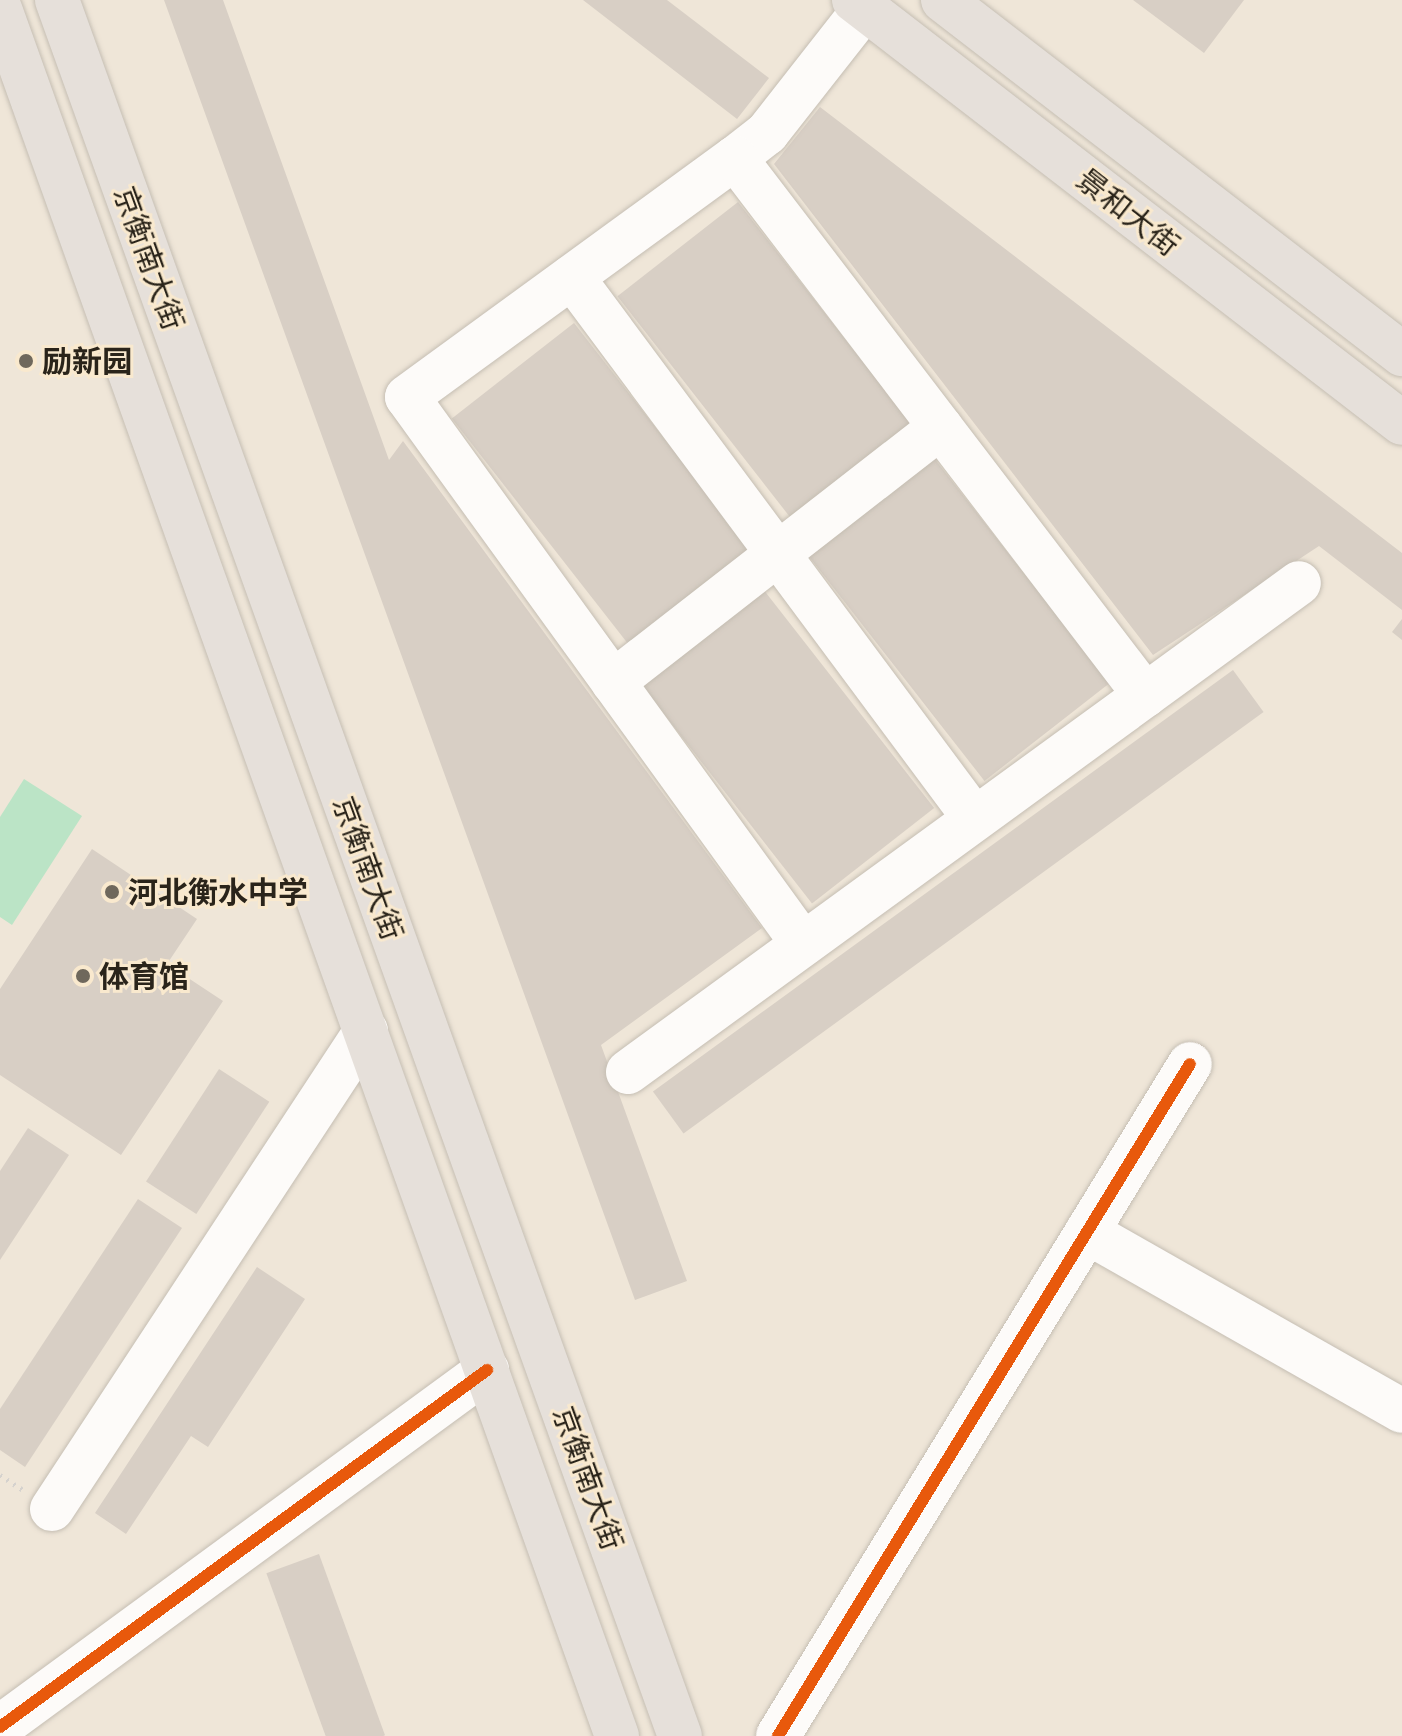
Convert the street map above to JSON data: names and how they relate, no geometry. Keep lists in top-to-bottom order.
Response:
{
  "streets": {
    "main road": ["景和大街", "京衡南大街"]
  },
  "places": ["励新园", "河北衡水中学", "体育馆"]
}
